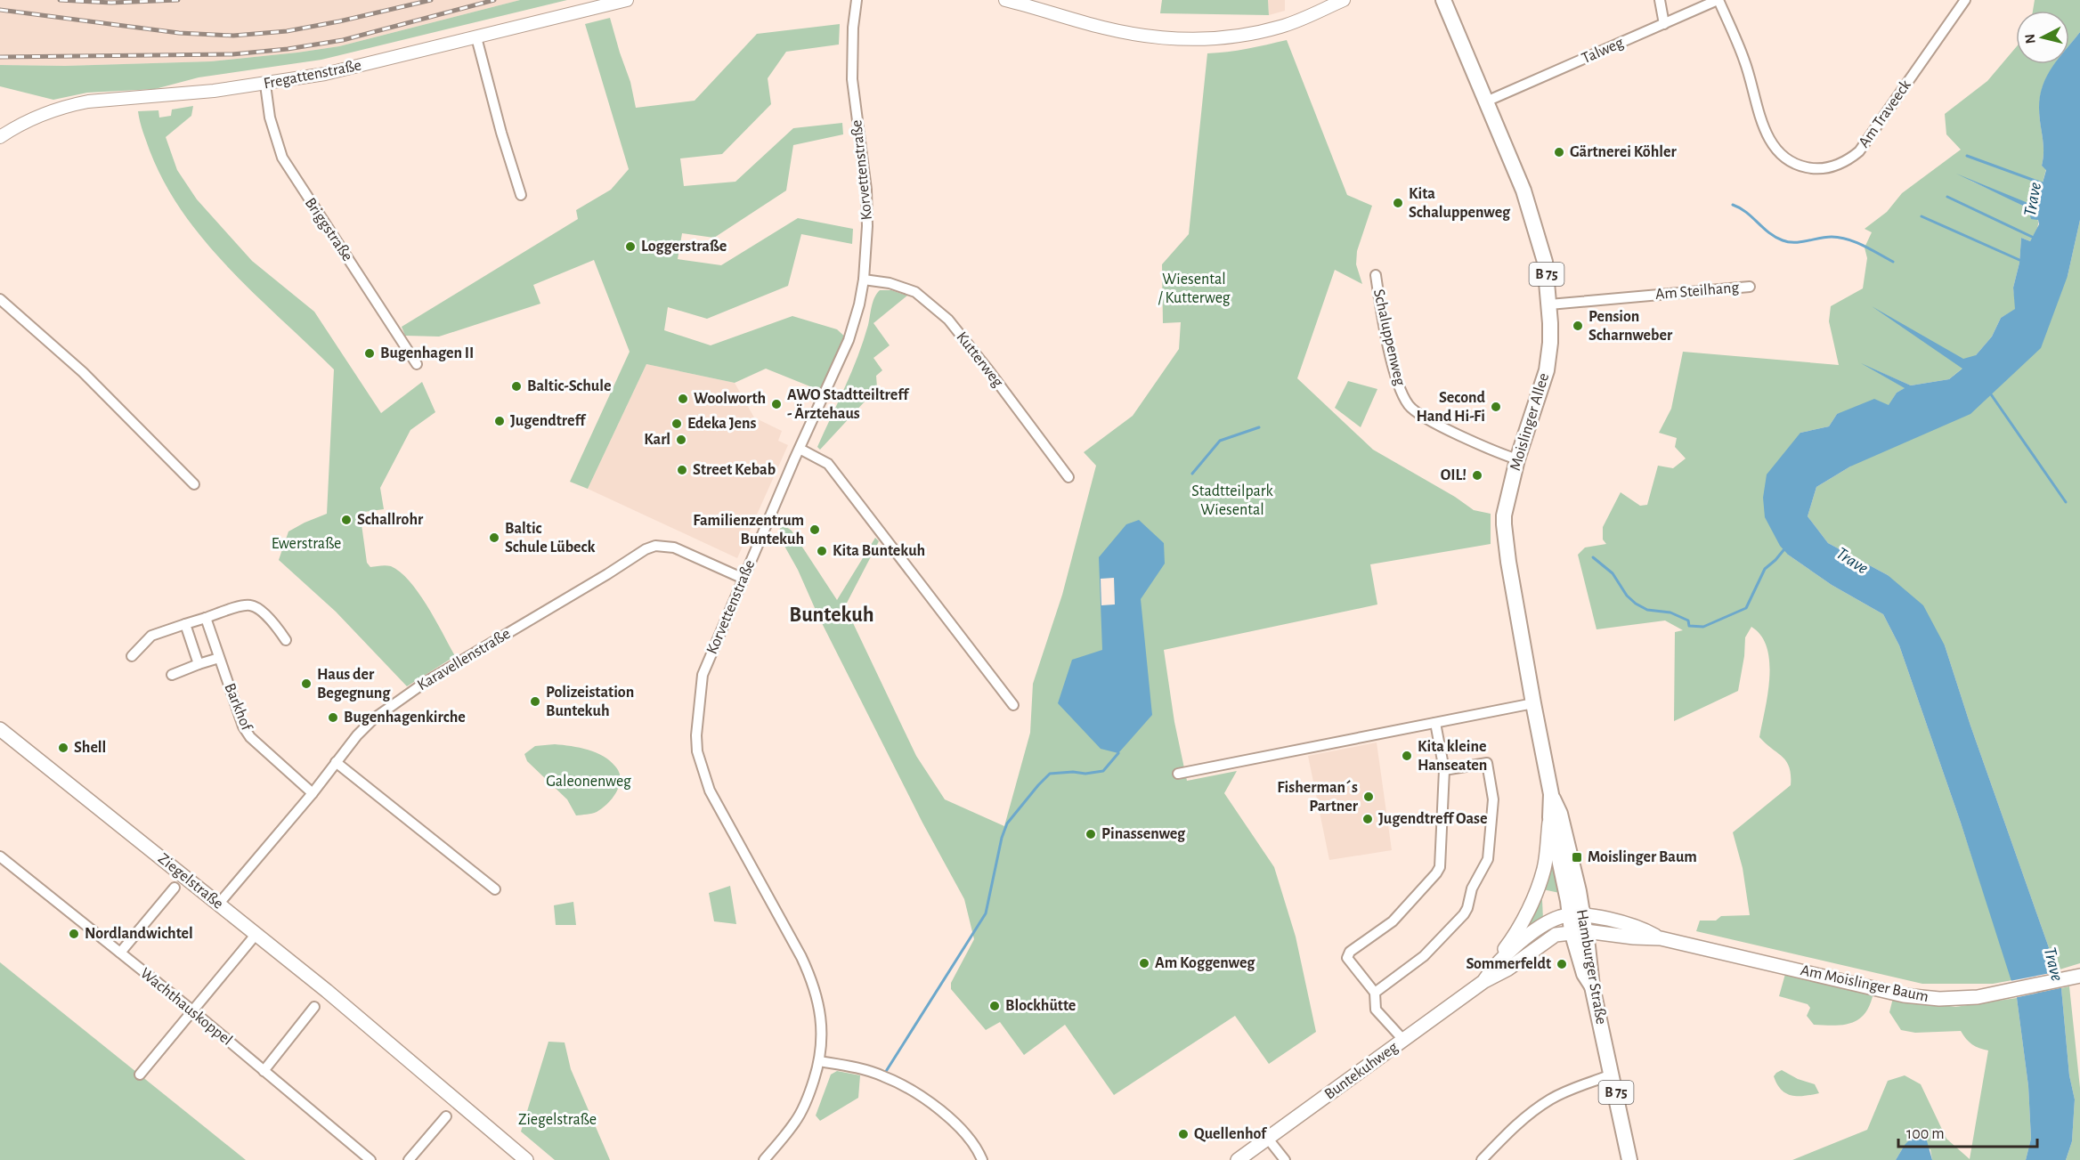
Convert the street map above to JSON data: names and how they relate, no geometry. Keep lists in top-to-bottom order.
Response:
{
  "streets": {
    "main road": [
      "B 75",
      "Moislinger Allee",
      "Ziegelstraße",
      "Hamburger Straße",
      "Am Moislinger Baum",
      "Buntekuhweg"
    ],
    "street": [
      "Talweg",
      "Fregattenstraße",
      "Am Traveeck",
      "Korvettenstraße",
      "Briggstraße",
      "Am Steilhang",
      "Schaluppenweg",
      "Kutterweg",
      "Karavellenstraße",
      "Barkhof",
      "Wachthauskoppel"
    ]
  },
  "crossings": [
    ["Talweg", "Am Traveeck"],
    ["Talweg", "Moislinger Allee"],
    ["Fregattenstraße", "Briggstraße"],
    ["Korvettenstraße", "Kutterweg"],
    ["Korvettenstraße", "Karavellenstraße"],
    ["Am Steilhang", "Moislinger Allee"],
    ["Schaluppenweg", "Moislinger Allee"],
    ["Moislinger Allee", "Hamburger Straße"],
    ["Moislinger Allee", "Am Moislinger Baum"],
    ["Moislinger Allee", "Buntekuhweg"],
    ["Karavellenstraße", "Barkhof"],
    ["Karavellenstraße", "Ziegelstraße"],
    ["Hamburger Straße", "Am Moislinger Baum"],
    ["Hamburger Straße", "Buntekuhweg"],
    ["Am Moislinger Baum", "Buntekuhweg"]
  ],
  "districts": ["Buntekuh"],
  "water": ["Trave"],
  "parks": [
    "Wiesental / Kutterweg",
    "Stadtteilpark Wiesental",
    "Ewerstraße",
    "Galeonenweg",
    "Ziegelstraße"
  ],
  "places": {
    "other": [
      "Gärtnerei Köhler",
      "Kita Schaluppenweg",
      "Loggerstraße",
      "Pension Scharnweber",
      "Bugenhagen II",
      "Baltic-Schule",
      "Woolworth",
      "AWO Stadtteiltreff - Ärztehaus",
      "Second Hand Hi-Fi",
      "Jugendtreff",
      "Edeka Jens",
      "Karl",
      "Street Kebab",
      "OIL!",
      "Schallrohr",
      "Familienzentrum Buntekuh",
      "Baltic Schule Lübeck",
      "Kita Buntekuh",
      "Haus der Begegnung",
      "Polizeistation Buntekuh",
      "Bugenhagenkirche",
      "Shell",
      "Kita kleine Hanseaten",
      "Fisherman´s Partner",
      "Jugendtreff Oase",
      "Pinassenweg",
      "Nordlandwichtel",
      "Am Koggenweg",
      "Sommerfeldt",
      "Blockhütte",
      "Quellenhof"
    ],
    "transit": ["Moislinger Baum"]
  },
  "scale_bar": "100 m",
  "north": "left"
}
